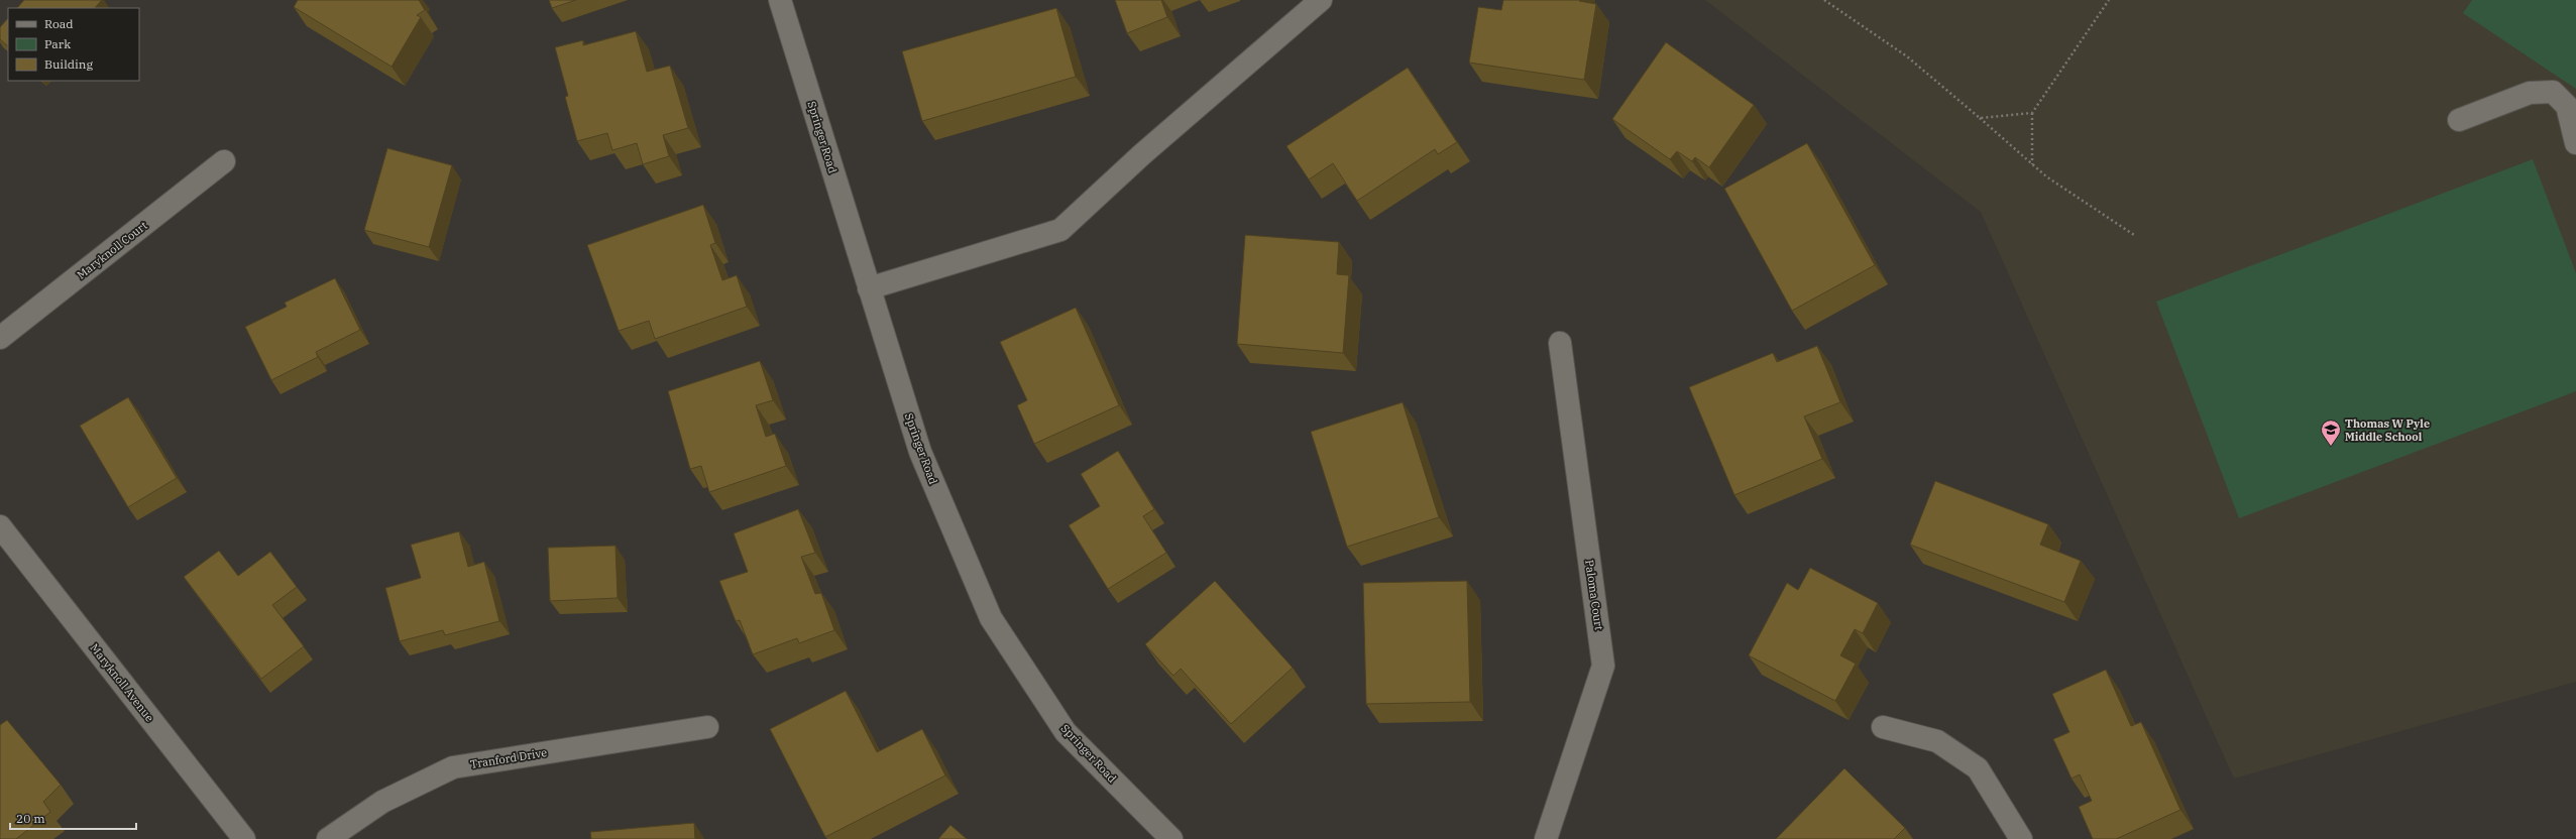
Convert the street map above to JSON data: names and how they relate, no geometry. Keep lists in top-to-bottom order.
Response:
{
  "streets": {
    "street": [
      "Springer Road",
      "Maryknoll Court",
      "Paloma Court",
      "Maryknoll Avenue",
      "Tranford Drive"
    ]
  },
  "places": {
    "school or university": ["Thomas W Pyle Middle School"]
  },
  "legend": ["Road", "Park", "Building"],
  "scale_bar": "20 m"
}
